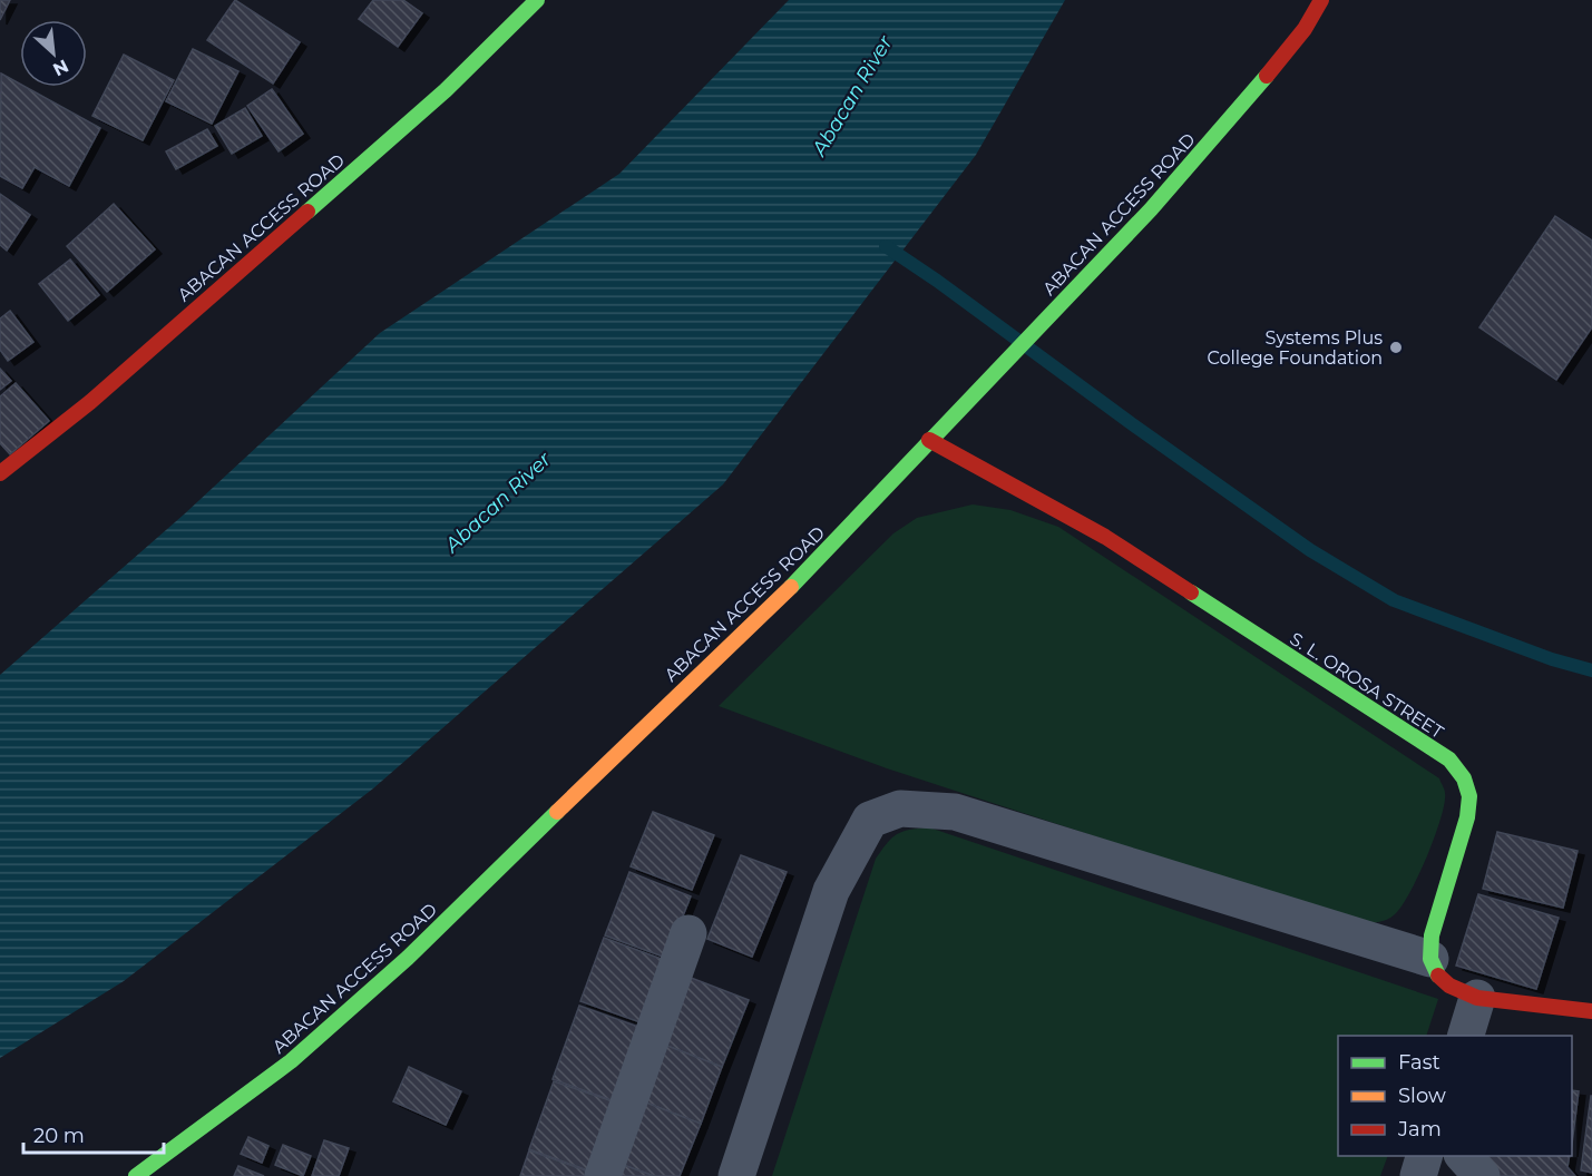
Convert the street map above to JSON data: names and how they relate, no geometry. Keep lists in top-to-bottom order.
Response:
{
  "streets": {
    "street": ["ABACAN ACCESS ROAD", "S. L. OROSA STREET"]
  },
  "crossings": [
    ["ABACAN ACCESS ROAD", "S. L. OROSA STREET"]
  ],
  "water": ["Abacan River"],
  "places": ["Systems Plus College Foundation"],
  "legend": ["Fast", "Slow", "Jam"],
  "scale_bar": "20 m",
  "north": "bottom right"
}
